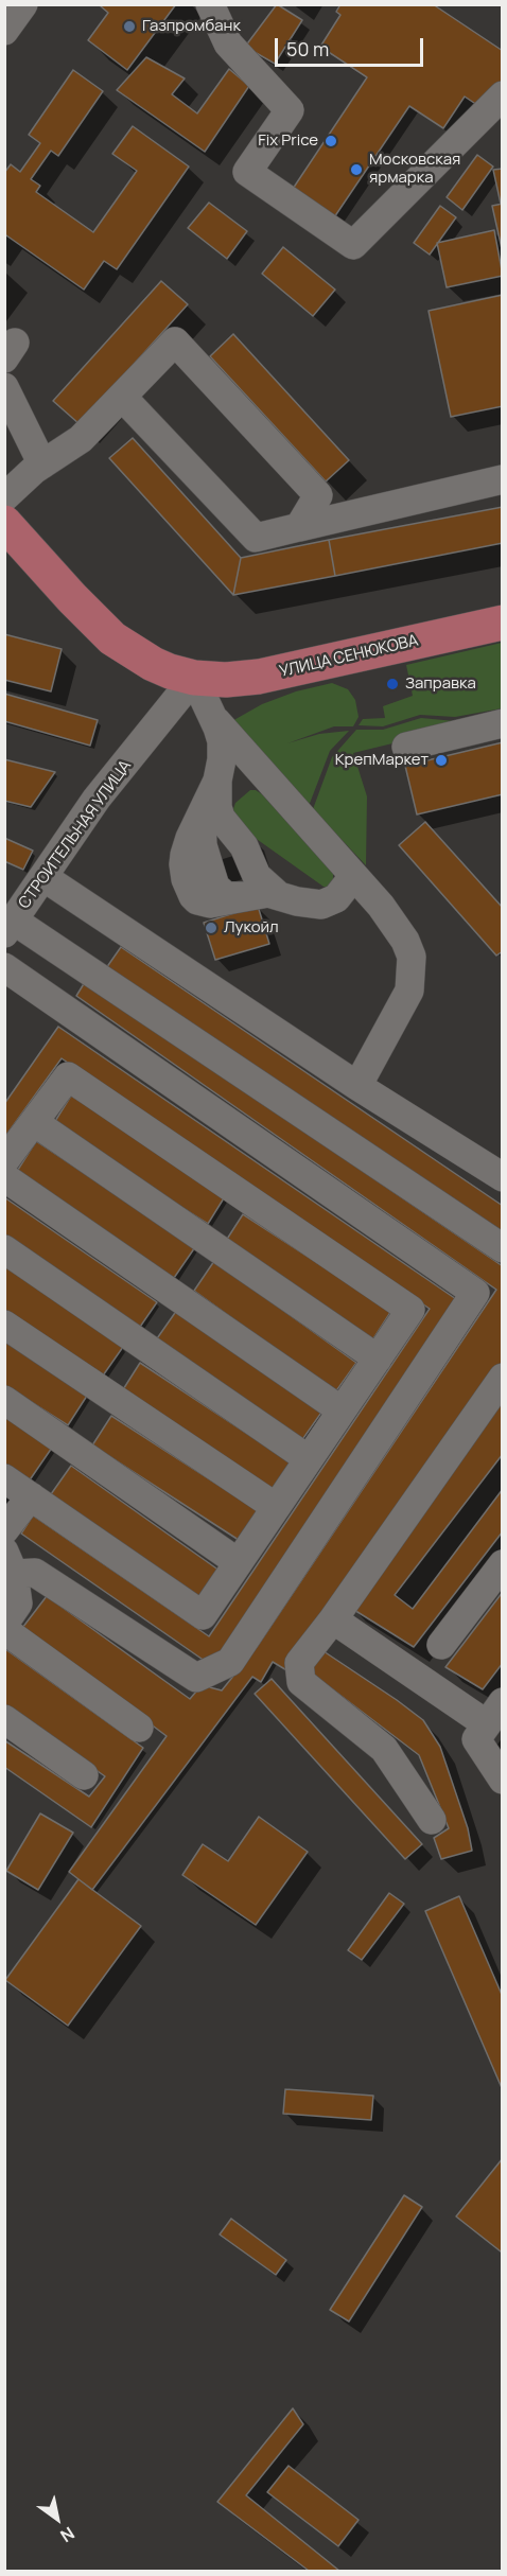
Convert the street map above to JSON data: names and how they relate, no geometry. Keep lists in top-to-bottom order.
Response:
{
  "streets": {
    "main road": ["УЛИЦА СЕНЮКОВА"],
    "street": ["СТРОИТЕЛЬНАЯ УЛИЦА"]
  },
  "crossings": [
    ["УЛИЦА СЕНЮКОВА", "СТРОИТЕЛЬНАЯ УЛИЦА"]
  ],
  "places": [
    "Газпромбанк",
    "Fix Price",
    "Московская ярмарка",
    "Заправка",
    "КрепМаркет",
    "Лукойл"
  ],
  "scale_bar": "50 m",
  "north": "bottom right"
}
